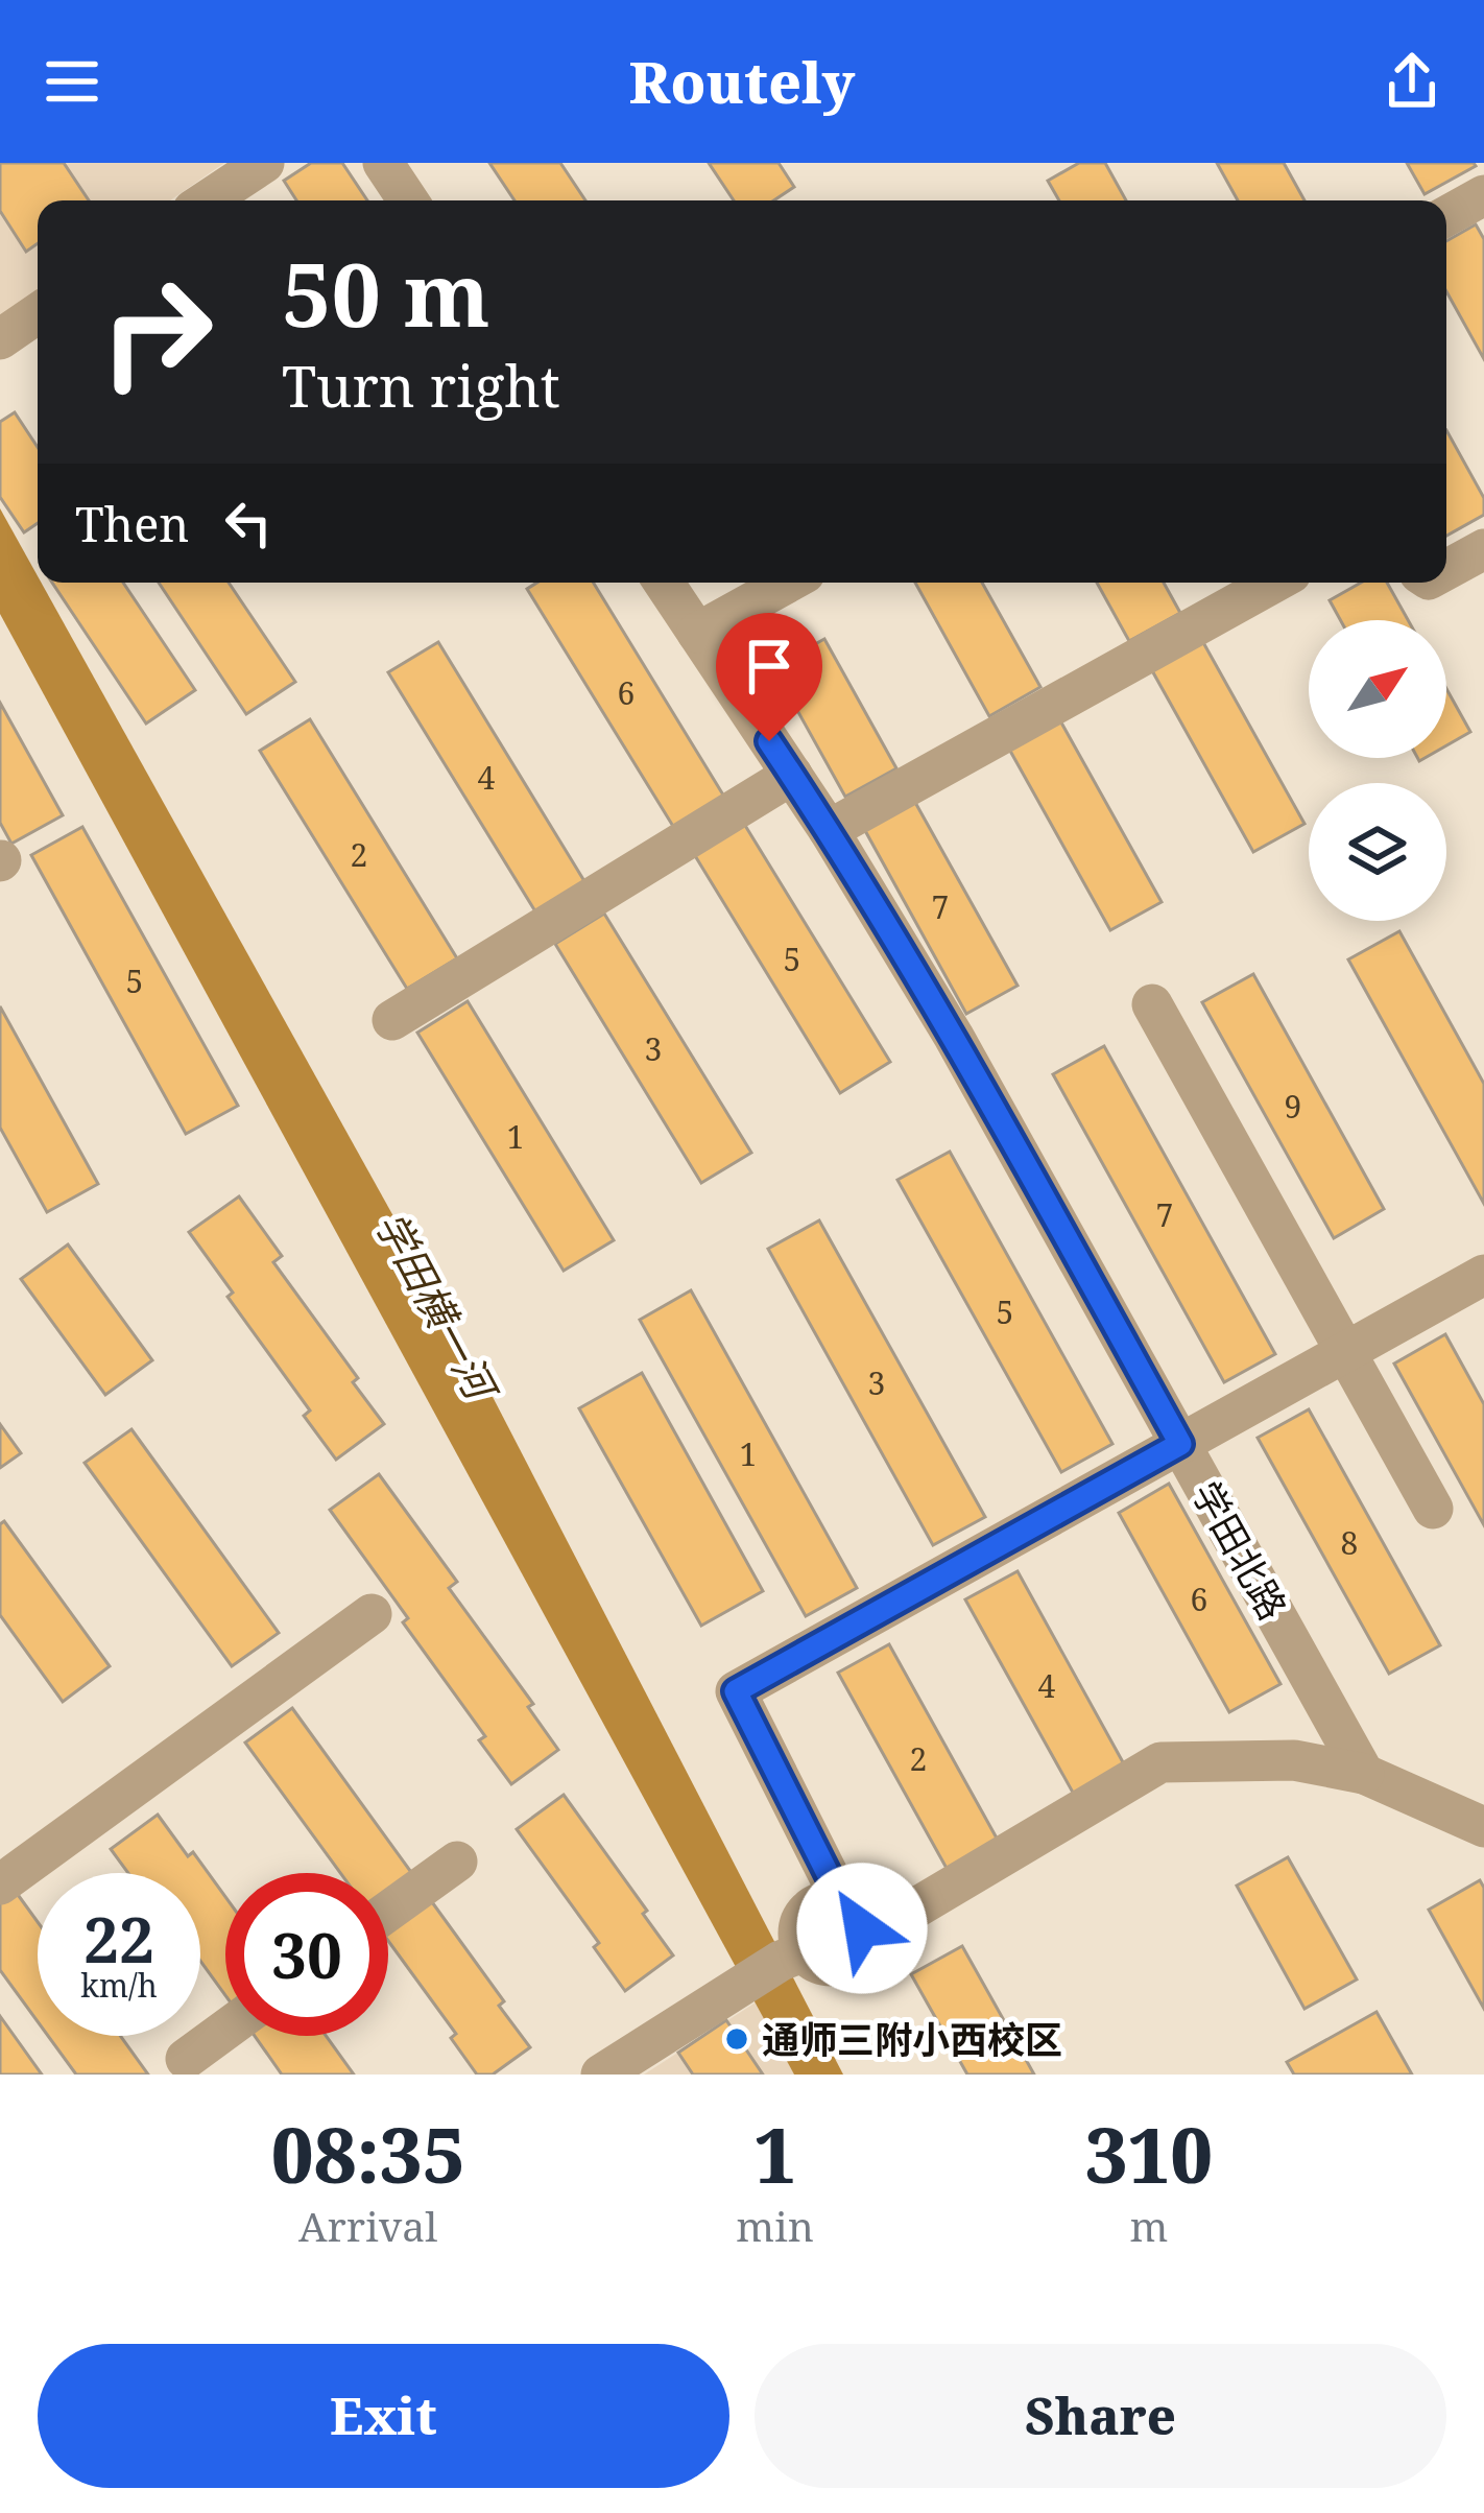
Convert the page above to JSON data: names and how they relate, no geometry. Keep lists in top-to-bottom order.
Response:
{
  "streets": {
    "street": ["学田北路"]
  },
  "water": ["学田横一河"],
  "places": ["通师三附小西校区"],
  "house_numbers": [
    "6",
    "4",
    "2",
    "7",
    "5",
    "5",
    "3",
    "9",
    "1",
    "7",
    "5",
    "3",
    "1",
    "8",
    "6",
    "4",
    "2"
  ],
  "north": "top right",
  "page": {
    "header": "Routely",
    "turn": ["50 m", "Turn right"],
    "then": "Then",
    "speed": "22 km/h",
    "limit": "30",
    "eta": [
      "08:35",
      "Arrival",
      "1",
      "min",
      "310",
      "m"
    ],
    "buttons": ["Exit", "Share"]
  }
}
